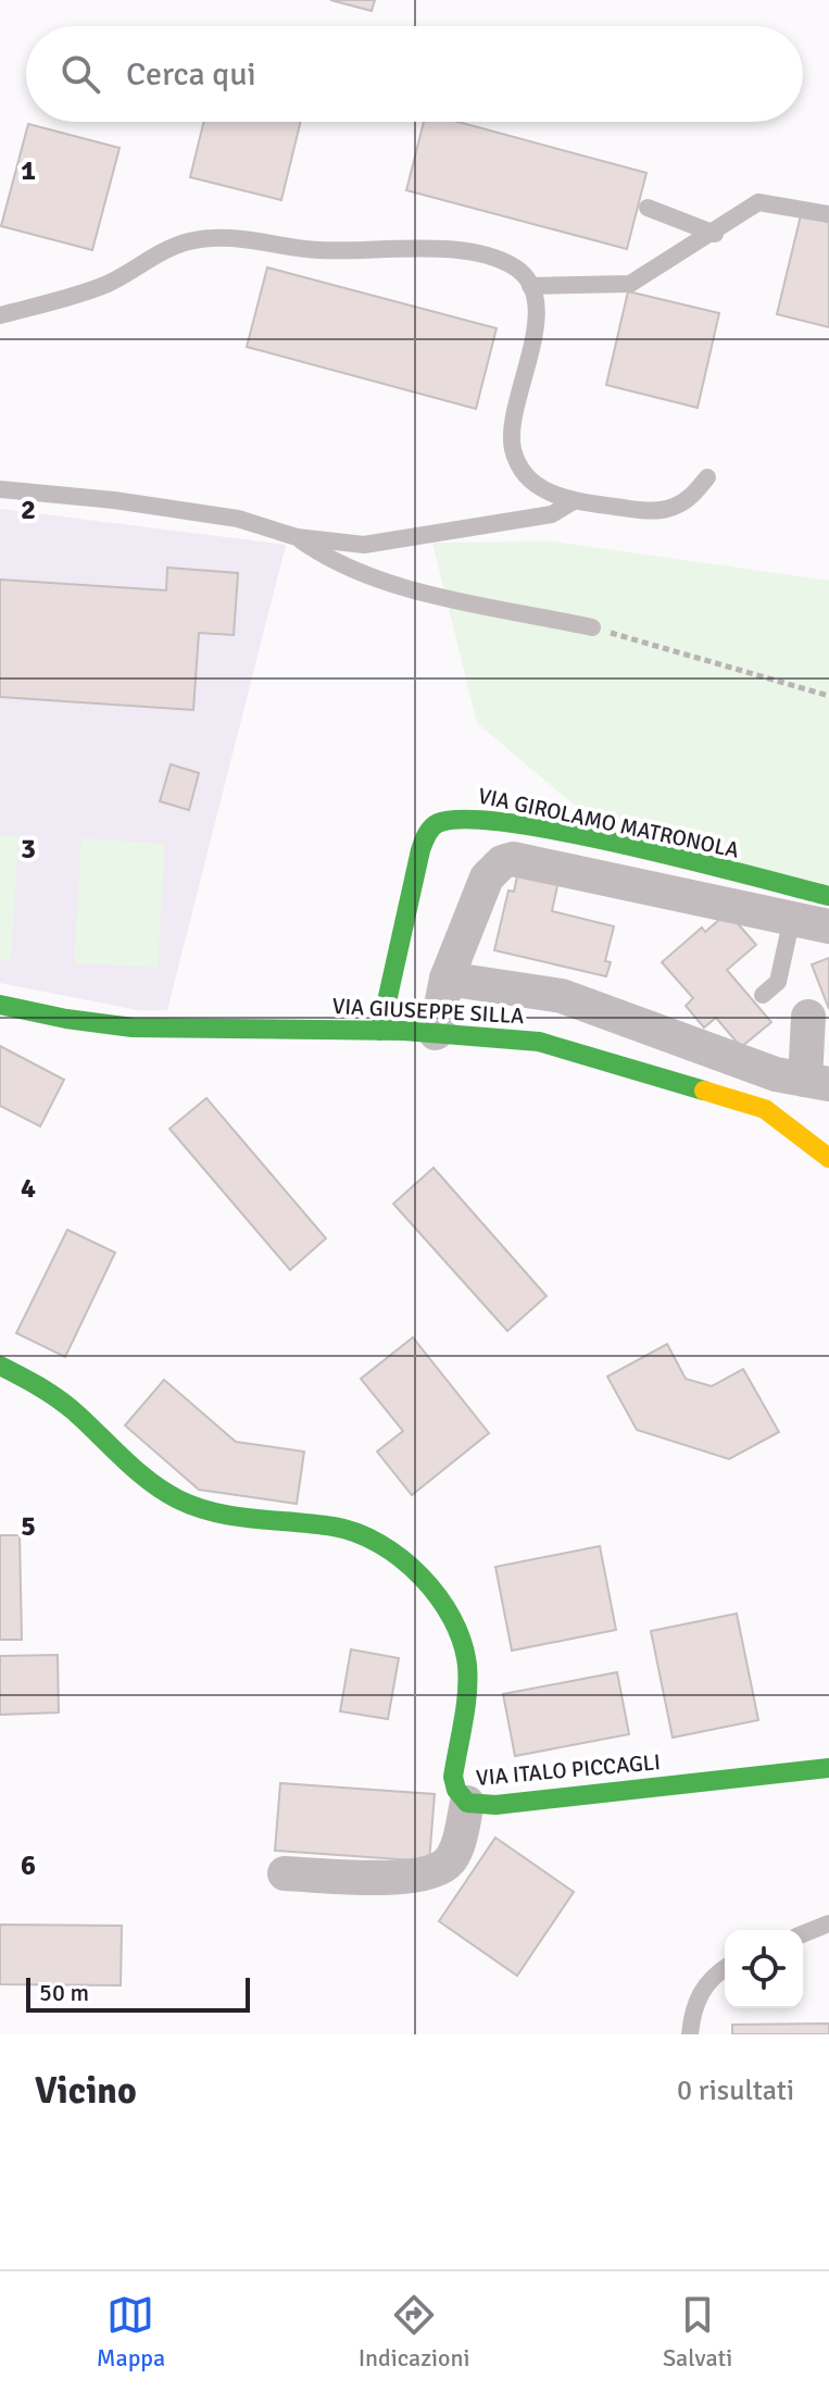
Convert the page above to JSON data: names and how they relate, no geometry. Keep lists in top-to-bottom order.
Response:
{
  "streets": {
    "street": ["VIA GIROLAMO MATRONOLA", "VIA GIUSEPPE SILLA", "VIA ITALO PICCAGLI"]
  },
  "crossings": [
    ["VIA GIROLAMO MATRONOLA", "VIA GIUSEPPE SILLA"]
  ],
  "scale_bar": "50 m",
  "page": {
    "search": "Cerca qui",
    "scale": "50 m",
    "heading": ["Vicino", "0 risultati"],
    "nav": ["Mappa", "Indicazioni", "Salvati"]
  },
  "grid": {
    "rows": [
      "1",
      "2",
      "3",
      "4",
      "5",
      "6"
    ]
  }
}
